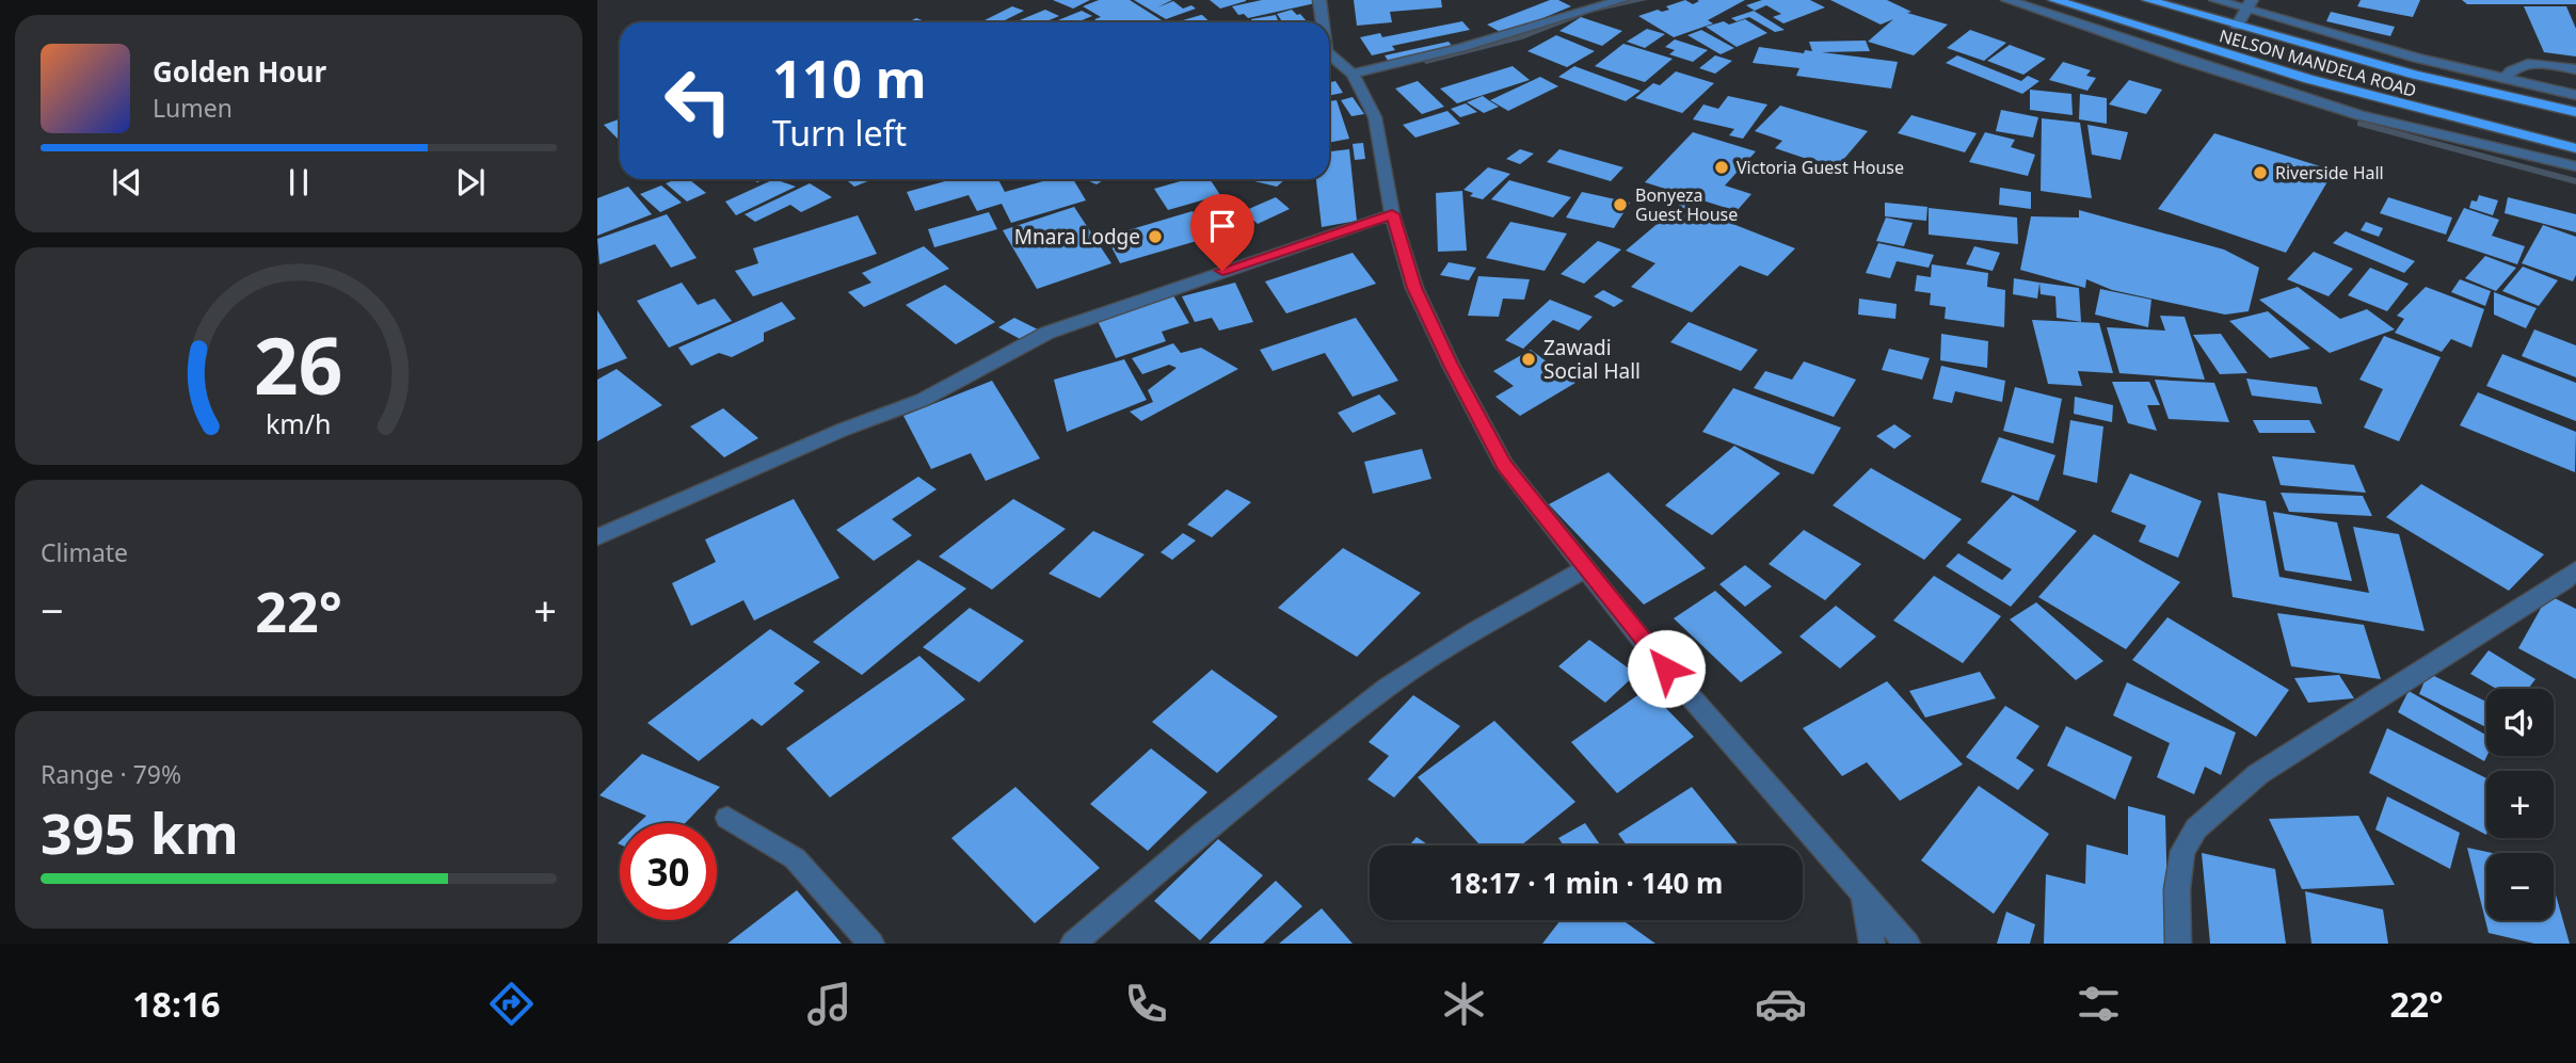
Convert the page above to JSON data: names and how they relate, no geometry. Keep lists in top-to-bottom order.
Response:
{
  "streets": {
    "main road": ["NELSON MANDELA ROAD"]
  },
  "places": [
    "Victoria Guest House",
    "Riverside Hall",
    "Bonyeza Guest House",
    "Mnara Lodge",
    "Zawadi Social Hall"
  ],
  "page": {
    "turn": ["110 m", "Turn left"],
    "song": ["Golden Hour", "Lumen"],
    "tile": [
      "Climate",
      ["Range · 79%", "395 km"]
    ],
    "heat": ["−", "22°", "+"],
    "map_buttons": ["+", "−"],
    "limit": "30",
    "trip": "18:17 · 1 min · 140 m",
    "tabs": ["18:16", "22°"],
    "gauge": ["26", "km/h"]
  }
}
